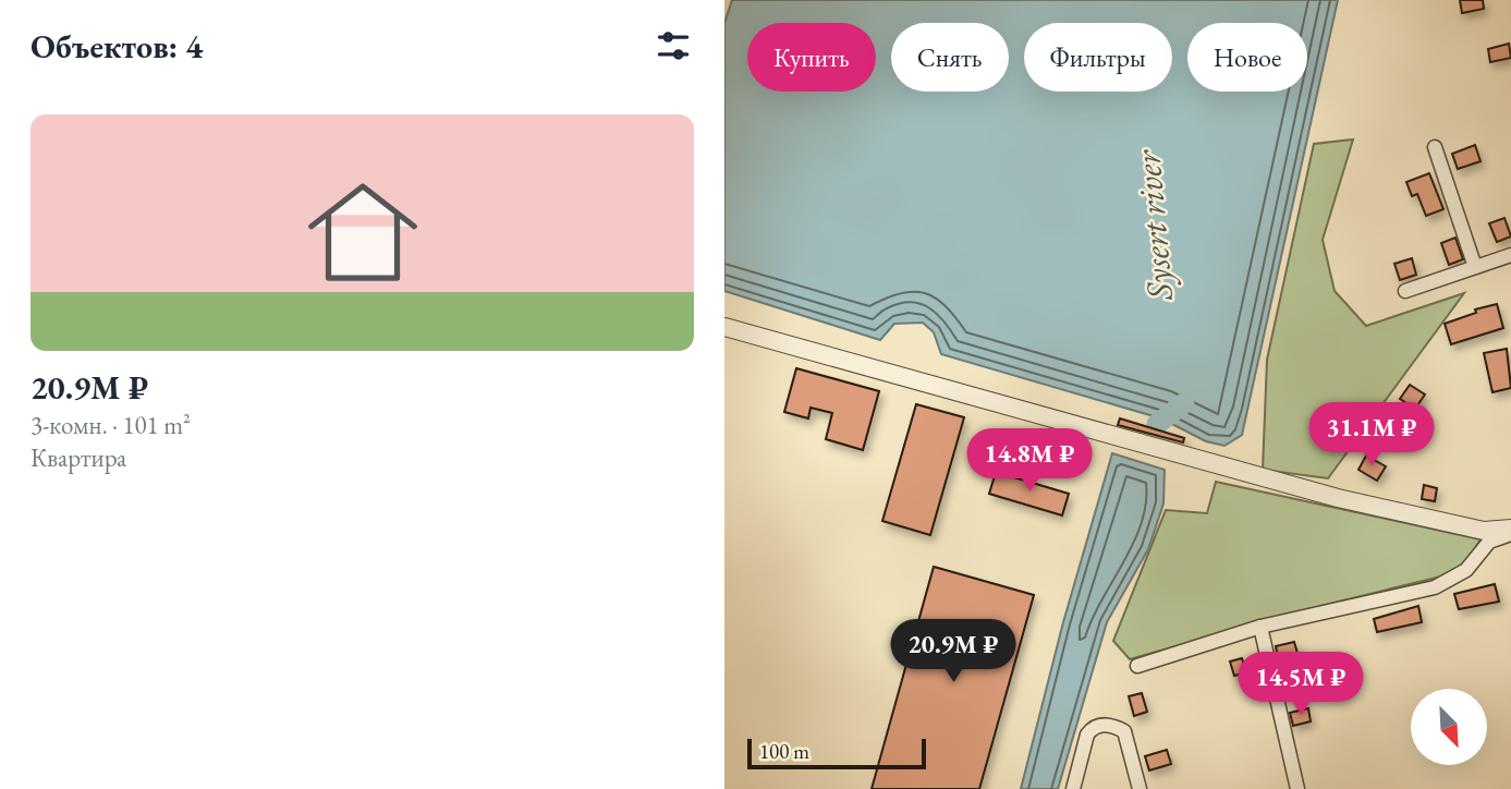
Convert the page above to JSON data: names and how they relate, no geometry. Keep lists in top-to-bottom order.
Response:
{
  "water": ["Sysert river"],
  "scale_bar": "100 m",
  "north": "bottom right",
  "page": {
    "heading": "Объектов: 4",
    "chip": [
      "Купить",
      "Снять",
      "Фильтры",
      "Новое"
    ],
    "list": [
      {
        "name": "20.9M ₽",
        "note": "3-комн. · 101 m² · Квартира"
      }
    ],
    "price": [
      "31.1M ₽",
      "14.8M ₽",
      "20.9M ₽",
      "14.5M ₽"
    ],
    "scale": "100 m"
  }
}
